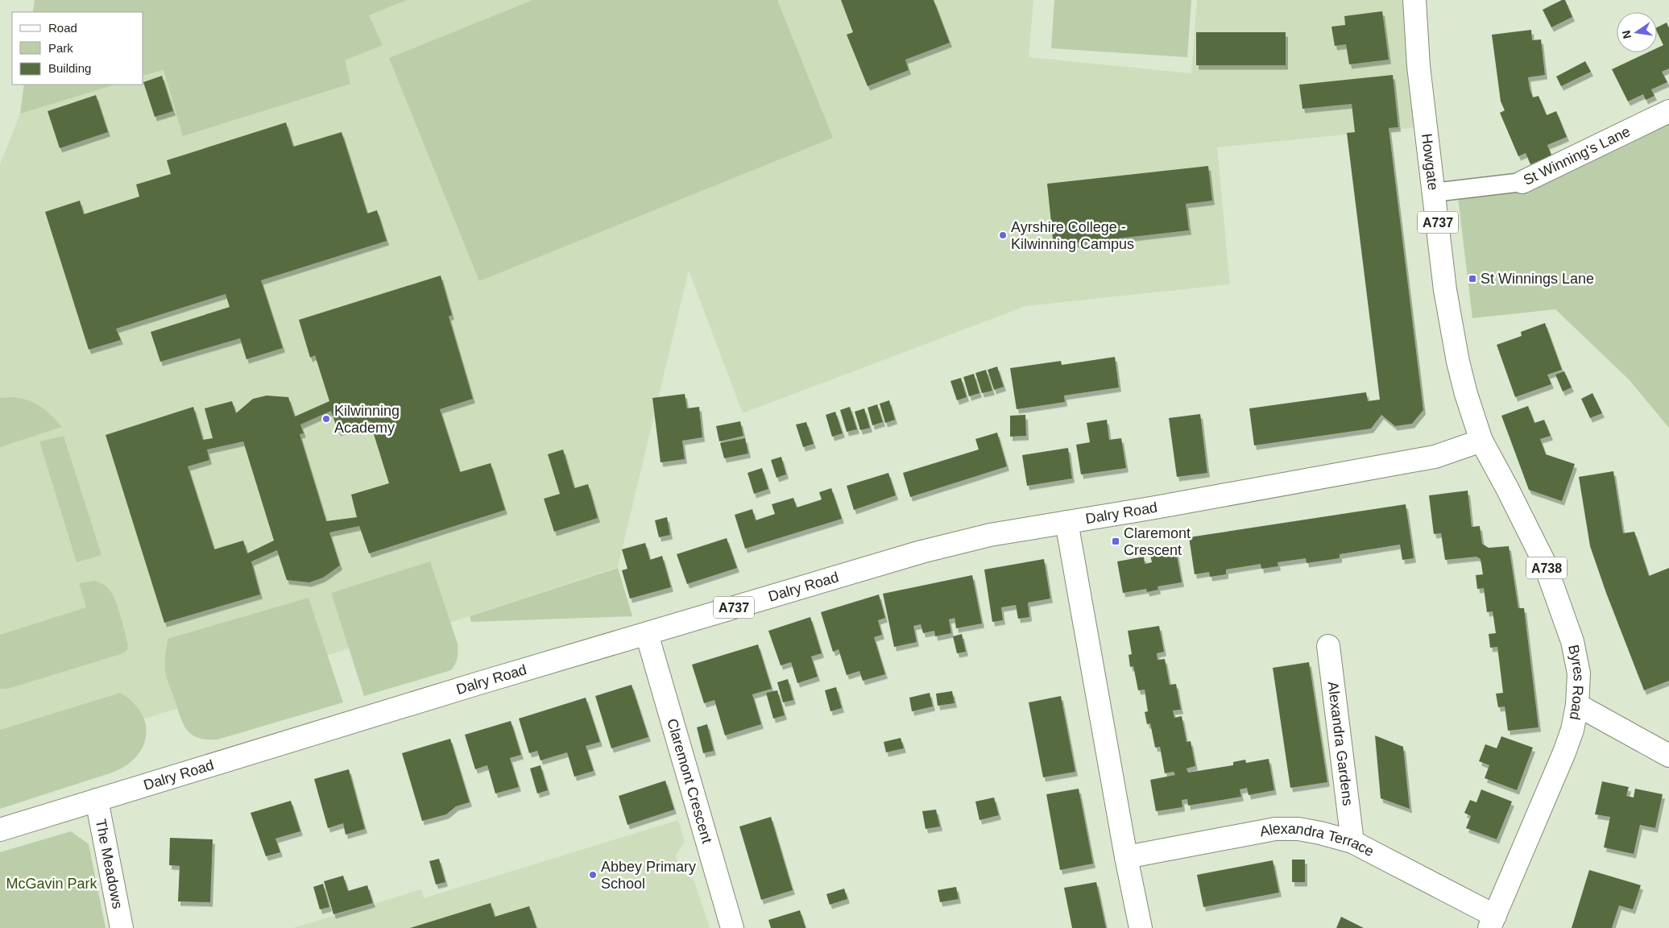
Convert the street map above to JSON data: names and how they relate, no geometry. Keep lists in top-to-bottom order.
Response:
{
  "streets": {
    "main road": [
      "St Winning's Lane",
      "Howgate",
      "A737",
      "Dalry Road",
      "A738",
      "Byres Road",
      "Alexandra Gardens",
      "Claremont Crescent",
      "Alexandra Terrace",
      "The Meadows"
    ]
  },
  "crossings": [
    ["St Winning's Lane", "Howgate"],
    ["Howgate", "Dalry Road"],
    ["Howgate", "Byres Road"],
    ["Dalry Road", "Byres Road"],
    ["Dalry Road", "Claremont Crescent"],
    ["Dalry Road", "The Meadows"],
    ["Byres Road", "Alexandra Terrace"],
    ["Alexandra Gardens", "Alexandra Terrace"]
  ],
  "parks": ["McGavin Park"],
  "places": {
    "other": ["Ayrshire College - Kilwinning Campus", "Kilwinning Academy", "Abbey Primary School"],
    "transit": ["St Winnings Lane", "Claremont Crescent"]
  },
  "legend": ["Road", "Park", "Building"],
  "north": "left"
}
